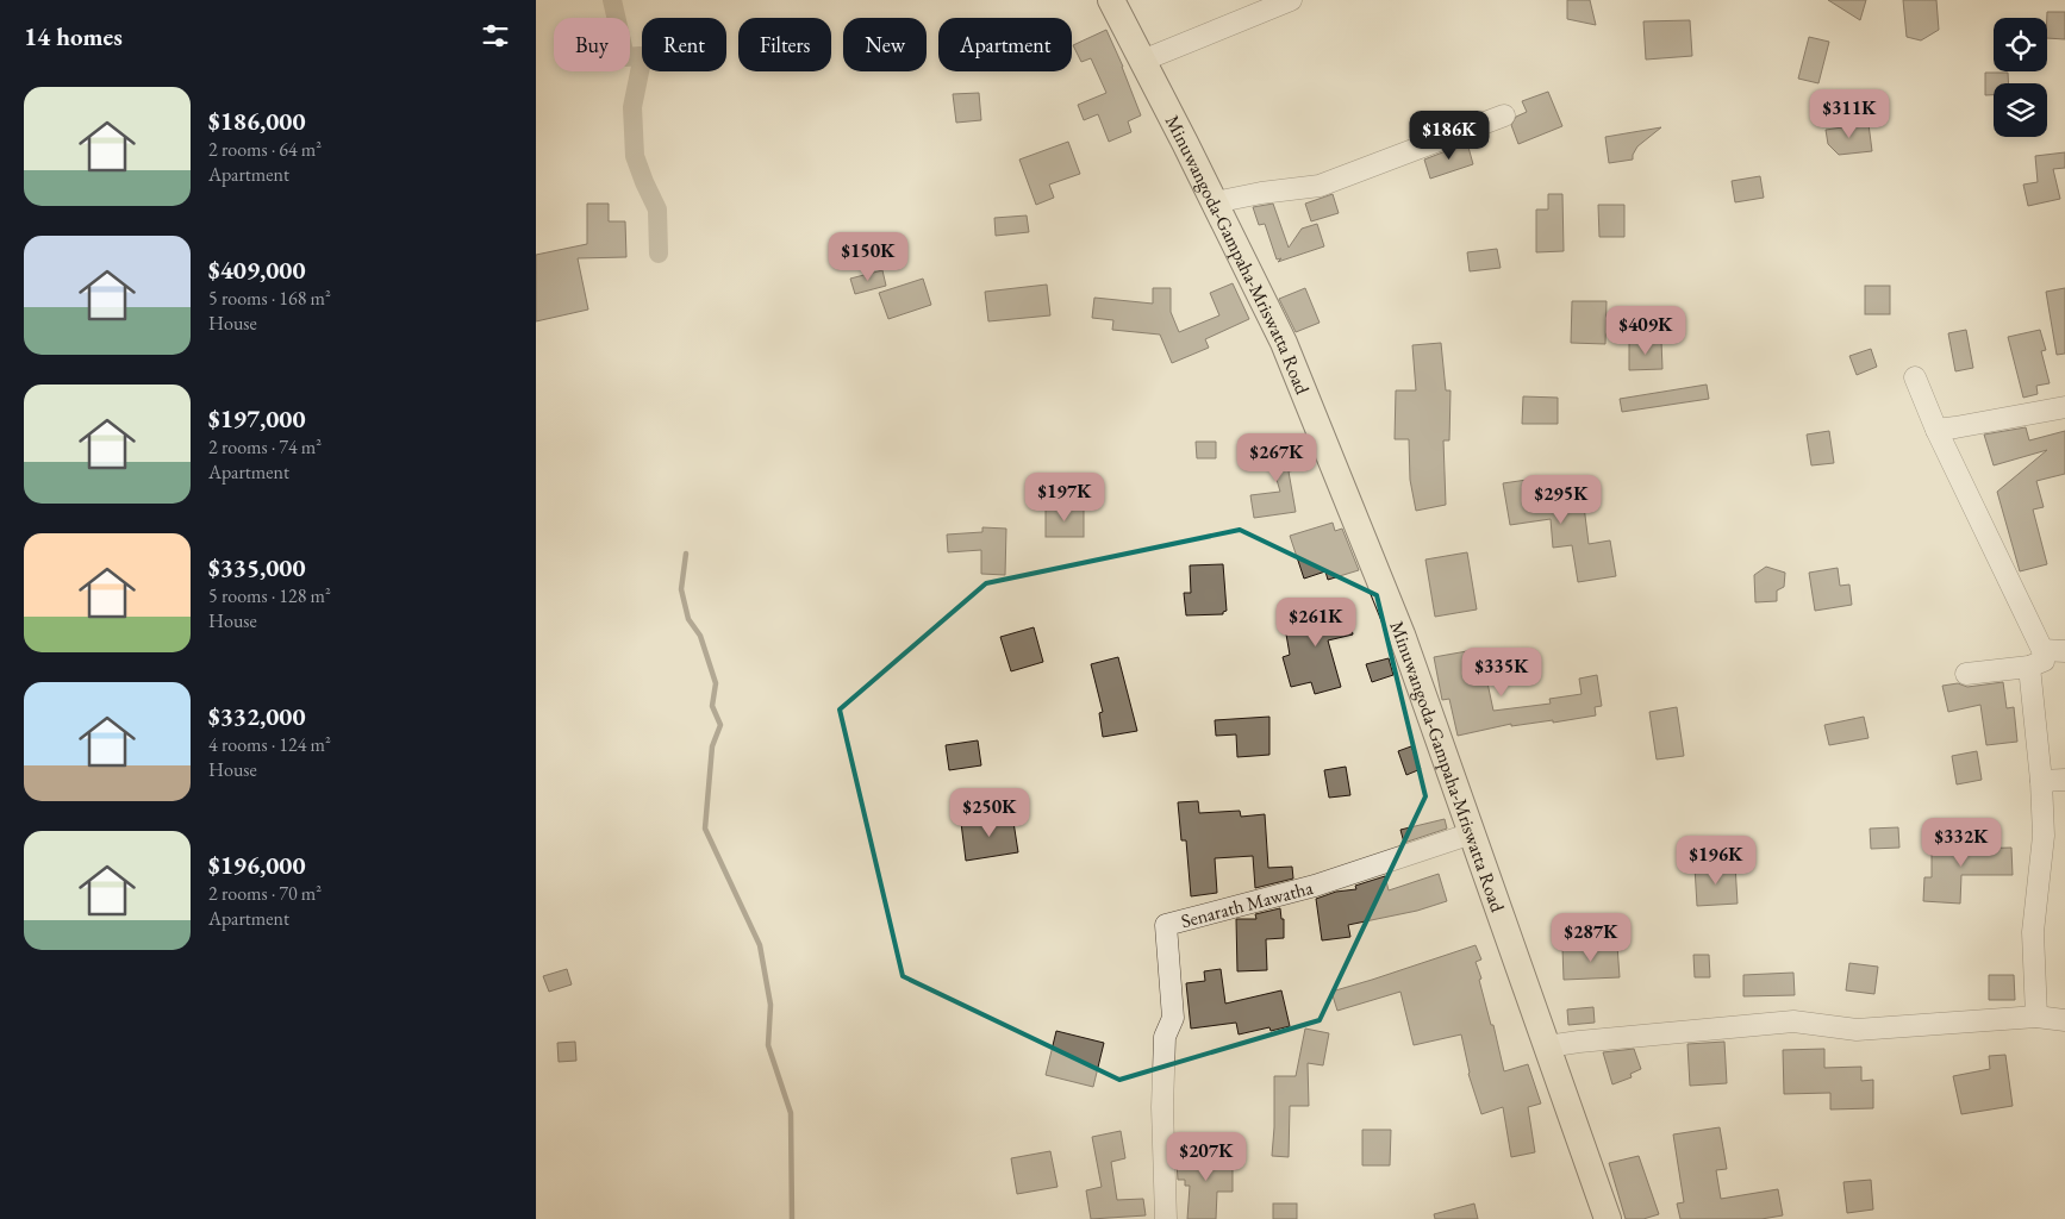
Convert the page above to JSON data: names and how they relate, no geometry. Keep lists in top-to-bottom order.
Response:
{
  "streets": {
    "main road": ["Minuwangoda-Gampaha-Mriswatta Road"],
    "street": ["Senarath Mawatha"]
  },
  "crossings": [
    ["Minuwangoda-Gampaha-Mriswatta Road", "Senarath Mawatha"]
  ],
  "page": {
    "heading": "14 homes",
    "chip": [
      "Buy",
      "Rent",
      "Filters",
      "New",
      "Apartment"
    ],
    "list": [
      {
        "name": "$186,000",
        "note": "2 rooms · 64 m² · Apartment"
      },
      {
        "name": "$409,000",
        "note": "5 rooms · 168 m² · House"
      },
      {
        "name": "$197,000",
        "note": "2 rooms · 74 m² · Apartment"
      },
      {
        "name": "$335,000",
        "note": "5 rooms · 128 m² · House"
      },
      {
        "name": "$332,000",
        "note": "4 rooms · 124 m² · House"
      },
      {
        "name": "$196,000",
        "note": "2 rooms · 70 m² · Apartment"
      }
    ],
    "price": [
      "$311K",
      "$186K",
      "$150K",
      "$409K",
      "$267K",
      "$197K",
      "$295K",
      "$261K",
      "$335K",
      "$250K",
      "$332K",
      "$196K",
      "$287K",
      "$207K"
    ]
  }
}
